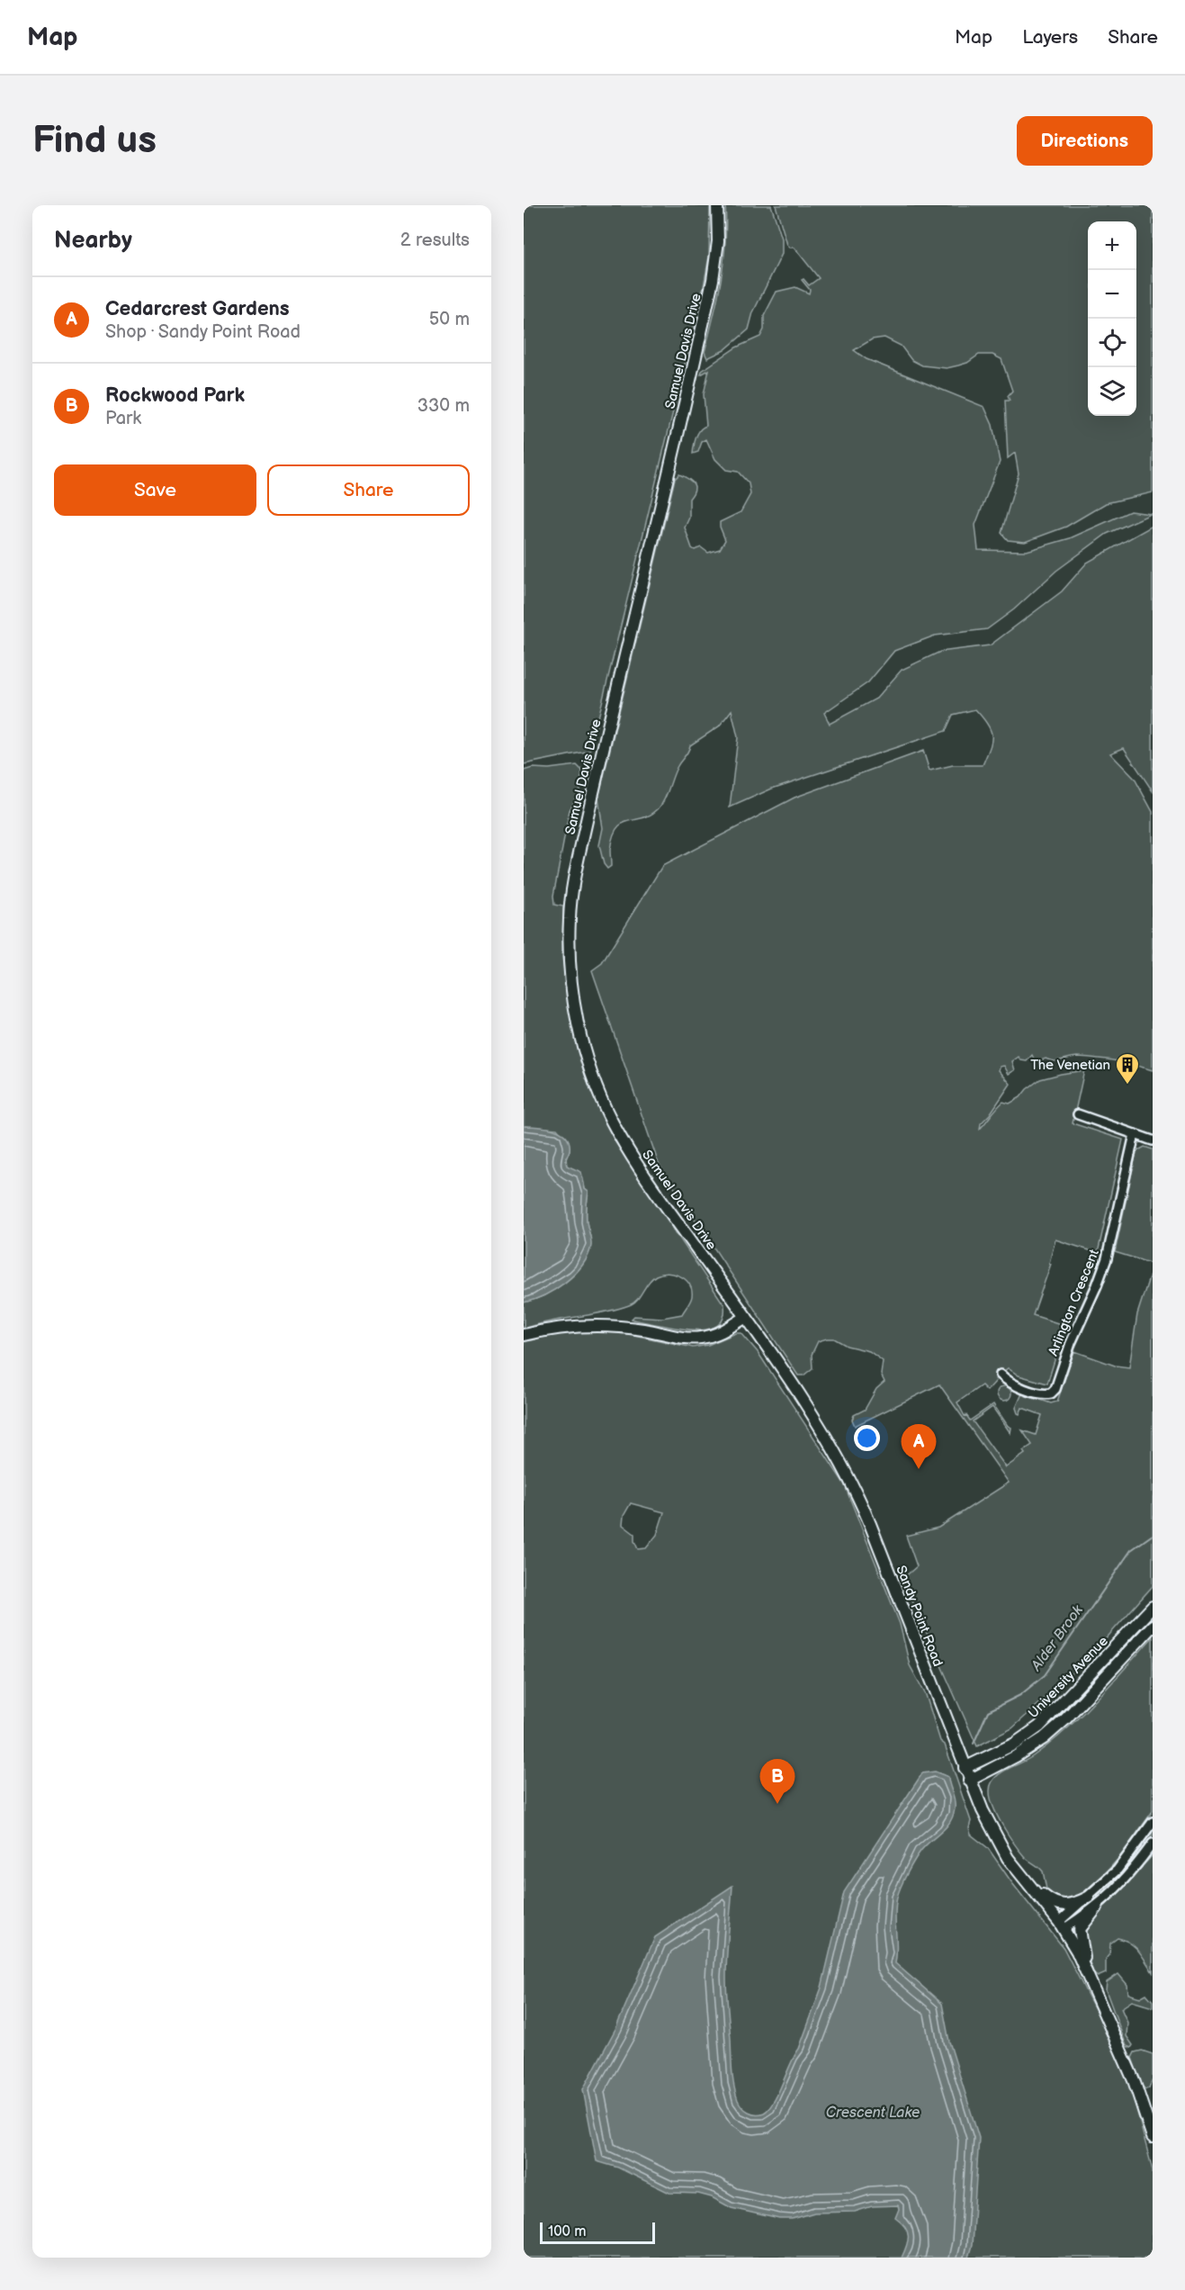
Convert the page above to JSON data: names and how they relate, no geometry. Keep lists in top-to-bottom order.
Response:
{
  "streets": {
    "main road": ["Samuel Davis Drive", "Sandy Point Road", "University Avenue"],
    "street": ["Arlington Crescent"]
  },
  "crossings": [
    ["Samuel Davis Drive", "Sandy Point Road"],
    ["Sandy Point Road", "University Avenue"]
  ],
  "water": ["Alder Brook", "Crescent Lake"],
  "places": {
    "building": ["The Venetian"]
  },
  "scale_bar": "100 m",
  "page": {
    "header": "Map",
    "nav": ["Map", "Layers", "Share"],
    "buttons": [
      "Directions",
      ["Save", "Share"]
    ],
    "title": "Find us",
    "heading": ["Nearby", "2 results"],
    "map_buttons": ["+", "−"],
    "list": [
      {
        "mark": "A",
        "name": "Cedarcrest Gardens",
        "note": "Shop · Sandy Point Road",
        "value": "50 m"
      },
      {
        "mark": "B",
        "name": "Rockwood Park",
        "note": "Park",
        "value": "330 m"
      }
    ],
    "pins": ["A", "B"],
    "scale": "100 m"
  }
}
